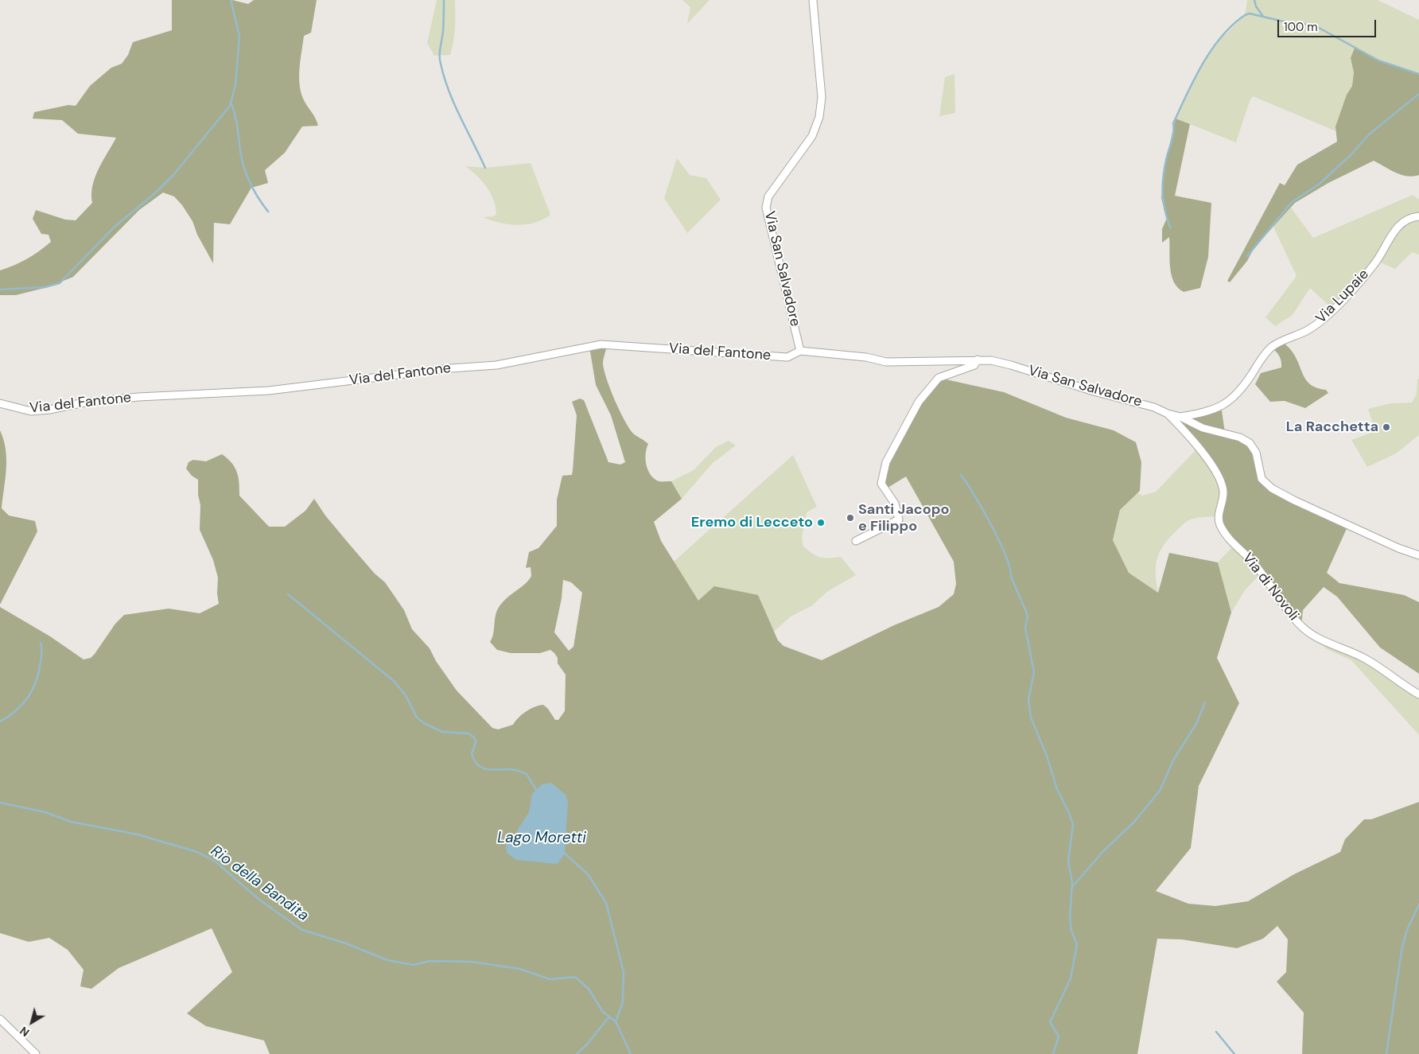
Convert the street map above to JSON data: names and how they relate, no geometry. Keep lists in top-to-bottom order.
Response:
{
  "streets": {
    "street": [
      "Via San Salvadore",
      "Via Lupaie",
      "Via del Fantone",
      "Via di Novoli"
    ]
  },
  "crossings": [
    ["Via San Salvadore", "Via Lupaie"],
    ["Via San Salvadore", "Via del Fantone"],
    ["Via San Salvadore", "Via di Novoli"],
    ["Via Lupaie", "Via di Novoli"]
  ],
  "water": ["Lago Moretti", "Rio della Bandita"],
  "places": ["La Racchetta", "Santi Jacopo e Filippo", "Eremo di Lecceto"],
  "scale_bar": "100 m",
  "north": "bottom left"
}
